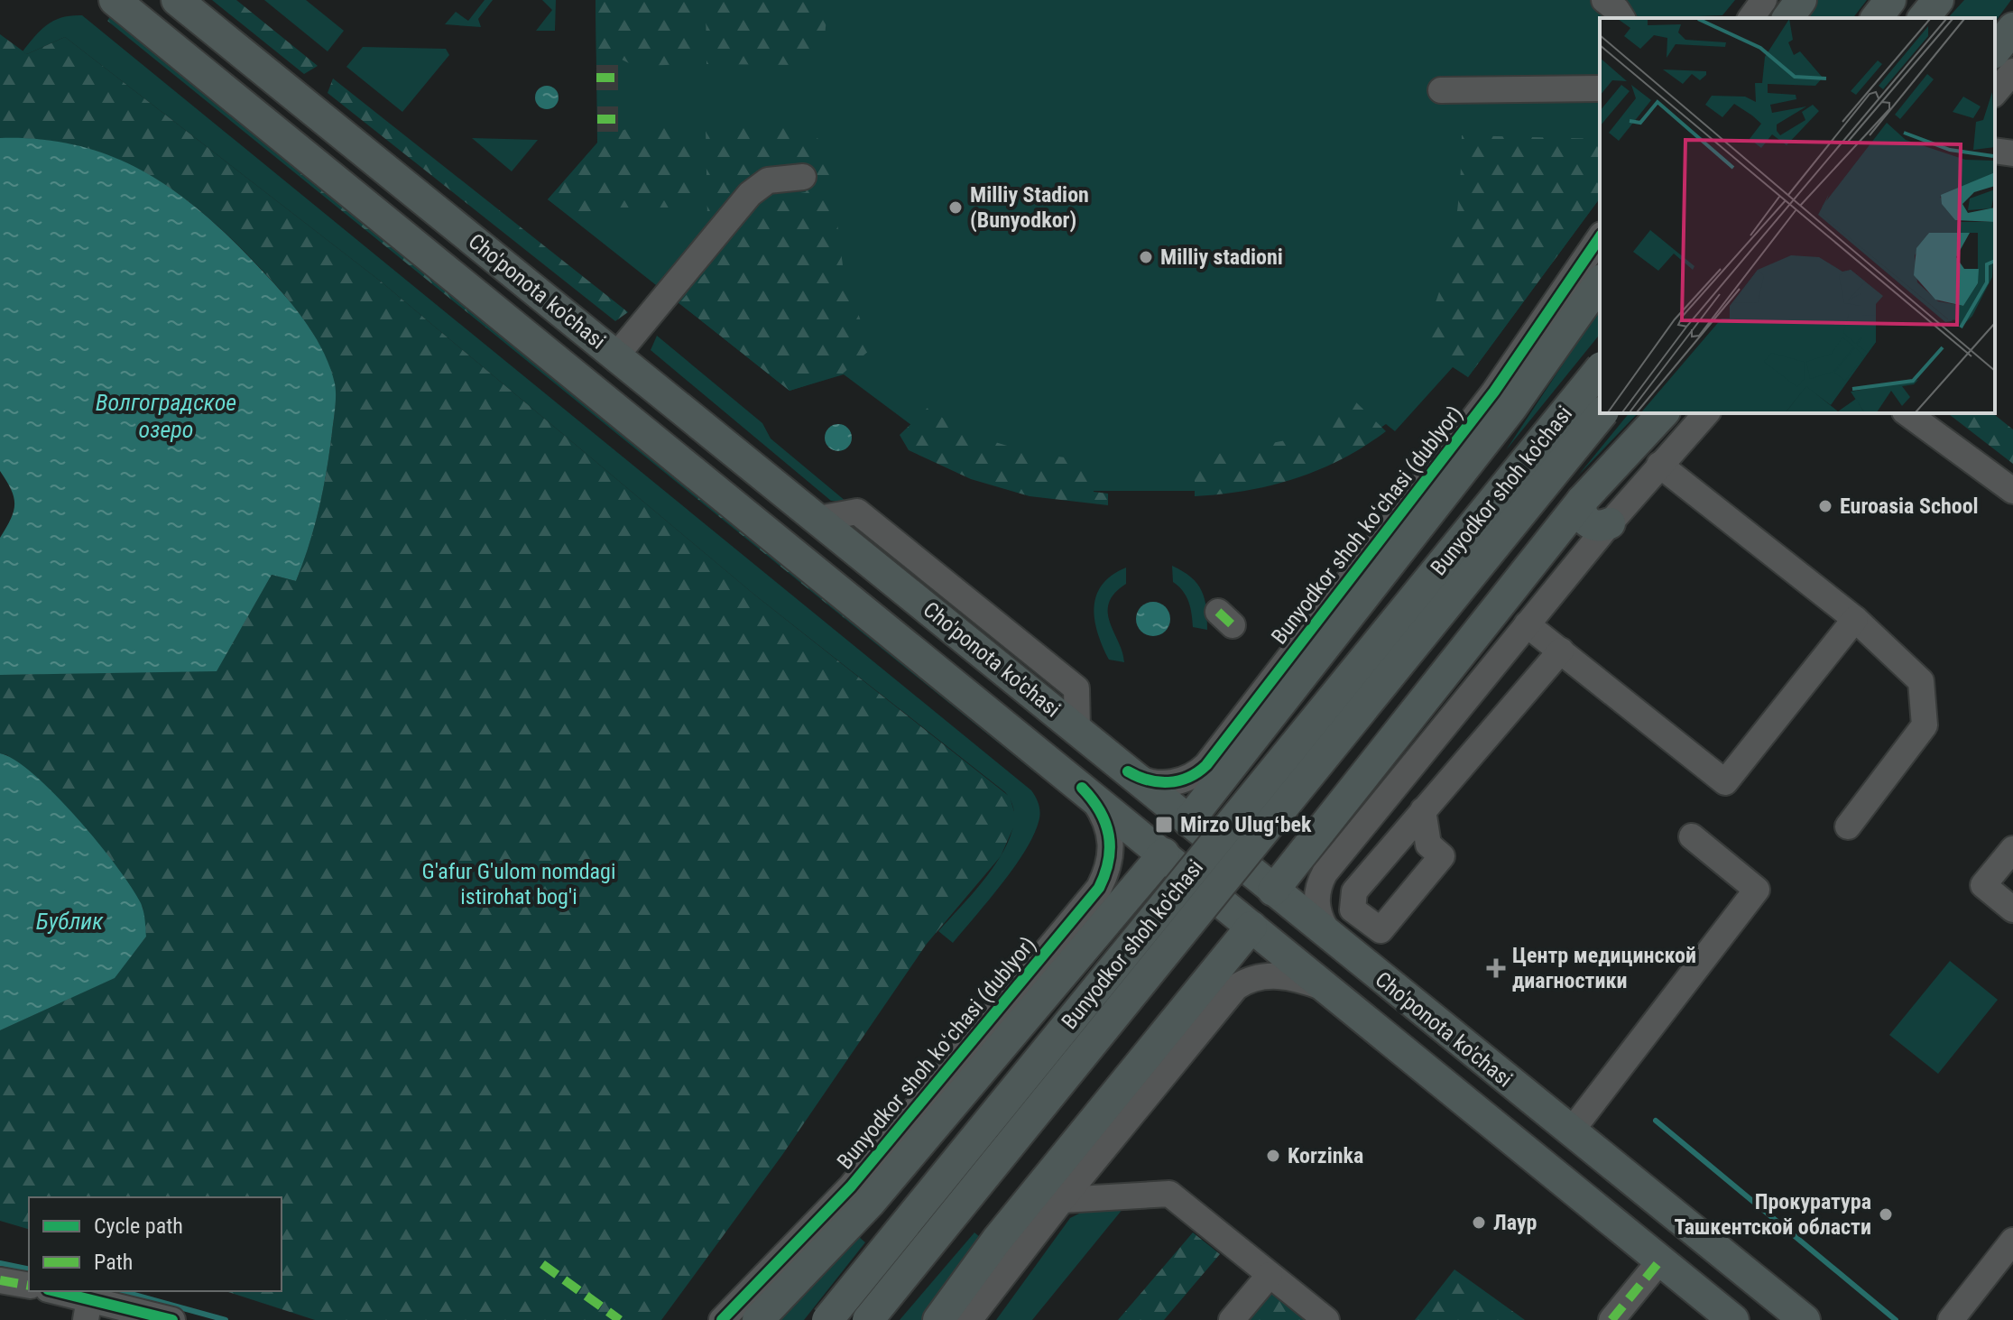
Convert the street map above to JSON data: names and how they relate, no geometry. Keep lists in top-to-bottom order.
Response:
{
  "streets": {
    "main road": ["Cho'ponota ko'chasi", "Bunyodkor shoh ko'chasi"],
    "street": ["Bunyodkor shoh koʻchasi (dublyor)"]
  },
  "crossings": [
    ["Cho'ponota ko'chasi", "Bunyodkor shoh koʻchasi (dublyor)"]
  ],
  "water": ["Волгоградское озеро", "Бублик"],
  "parks": ["G'afur G'ulom nomdagi istirohat bog'i"],
  "places": {
    "other": [
      "Milliy Stadion (Bunyodkor)",
      "Milliy stadioni",
      "Euroasia School",
      "Korzinka",
      "Прокуратура Ташкентской области",
      "Лаур"
    ],
    "transit": ["Mirzo Ulugʻbek"],
    "health": ["Центр медицинской диагностики"]
  },
  "legend": ["Cycle path", "Path"]
}
